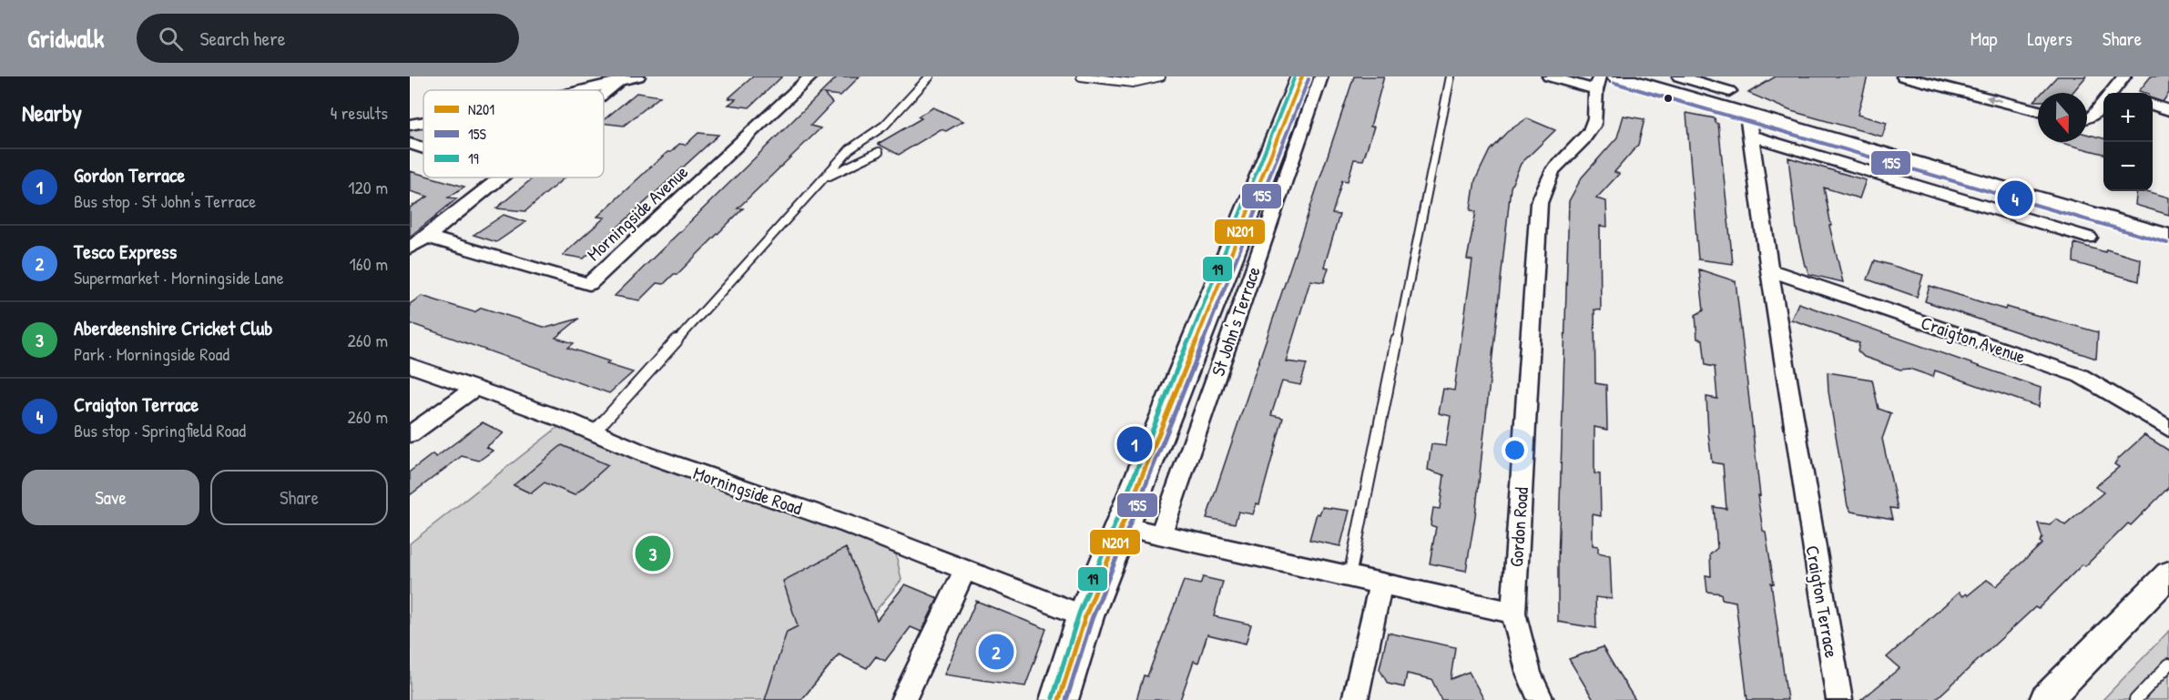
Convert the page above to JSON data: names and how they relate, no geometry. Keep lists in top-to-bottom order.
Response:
{
  "streets": {
    "main road": ["St John's Terrace"],
    "street": [
      "Morningside Avenue",
      "Craigton Avenue",
      "Morningside Road",
      "Gordon Road",
      "Craigton Terrace"
    ]
  },
  "crossings": [
    ["St John's Terrace", "Morningside Road"],
    ["Craigton Avenue", "Craigton Terrace"]
  ],
  "lines": ["transit line N201", "transit line 19", "transit line 15S"],
  "legend": ["N201", "15S", "19"],
  "north": "bottom",
  "page": {
    "header": "Gridwalk",
    "search": "Search here",
    "nav": ["Map", "Layers", "Share"],
    "heading": ["Nearby", "4 results"],
    "map_buttons": ["+", "−"],
    "list": [
      {
        "mark": "1",
        "name": "Gordon Terrace",
        "note": "Bus stop · St John's Terrace",
        "value": "120 m"
      },
      {
        "mark": "2",
        "name": "Tesco Express",
        "note": "Supermarket · Morningside Lane",
        "value": "160 m"
      },
      {
        "mark": "3",
        "name": "Aberdeenshire Cricket Club",
        "note": "Park · Morningside Road",
        "value": "260 m"
      },
      {
        "mark": "4",
        "name": "Craigton Terrace",
        "note": "Bus stop · Springfield Road",
        "value": "260 m"
      }
    ],
    "pins": [
      "4",
      "1",
      "3",
      "2"
    ],
    "buttons": ["Save", "Share"]
  }
}
